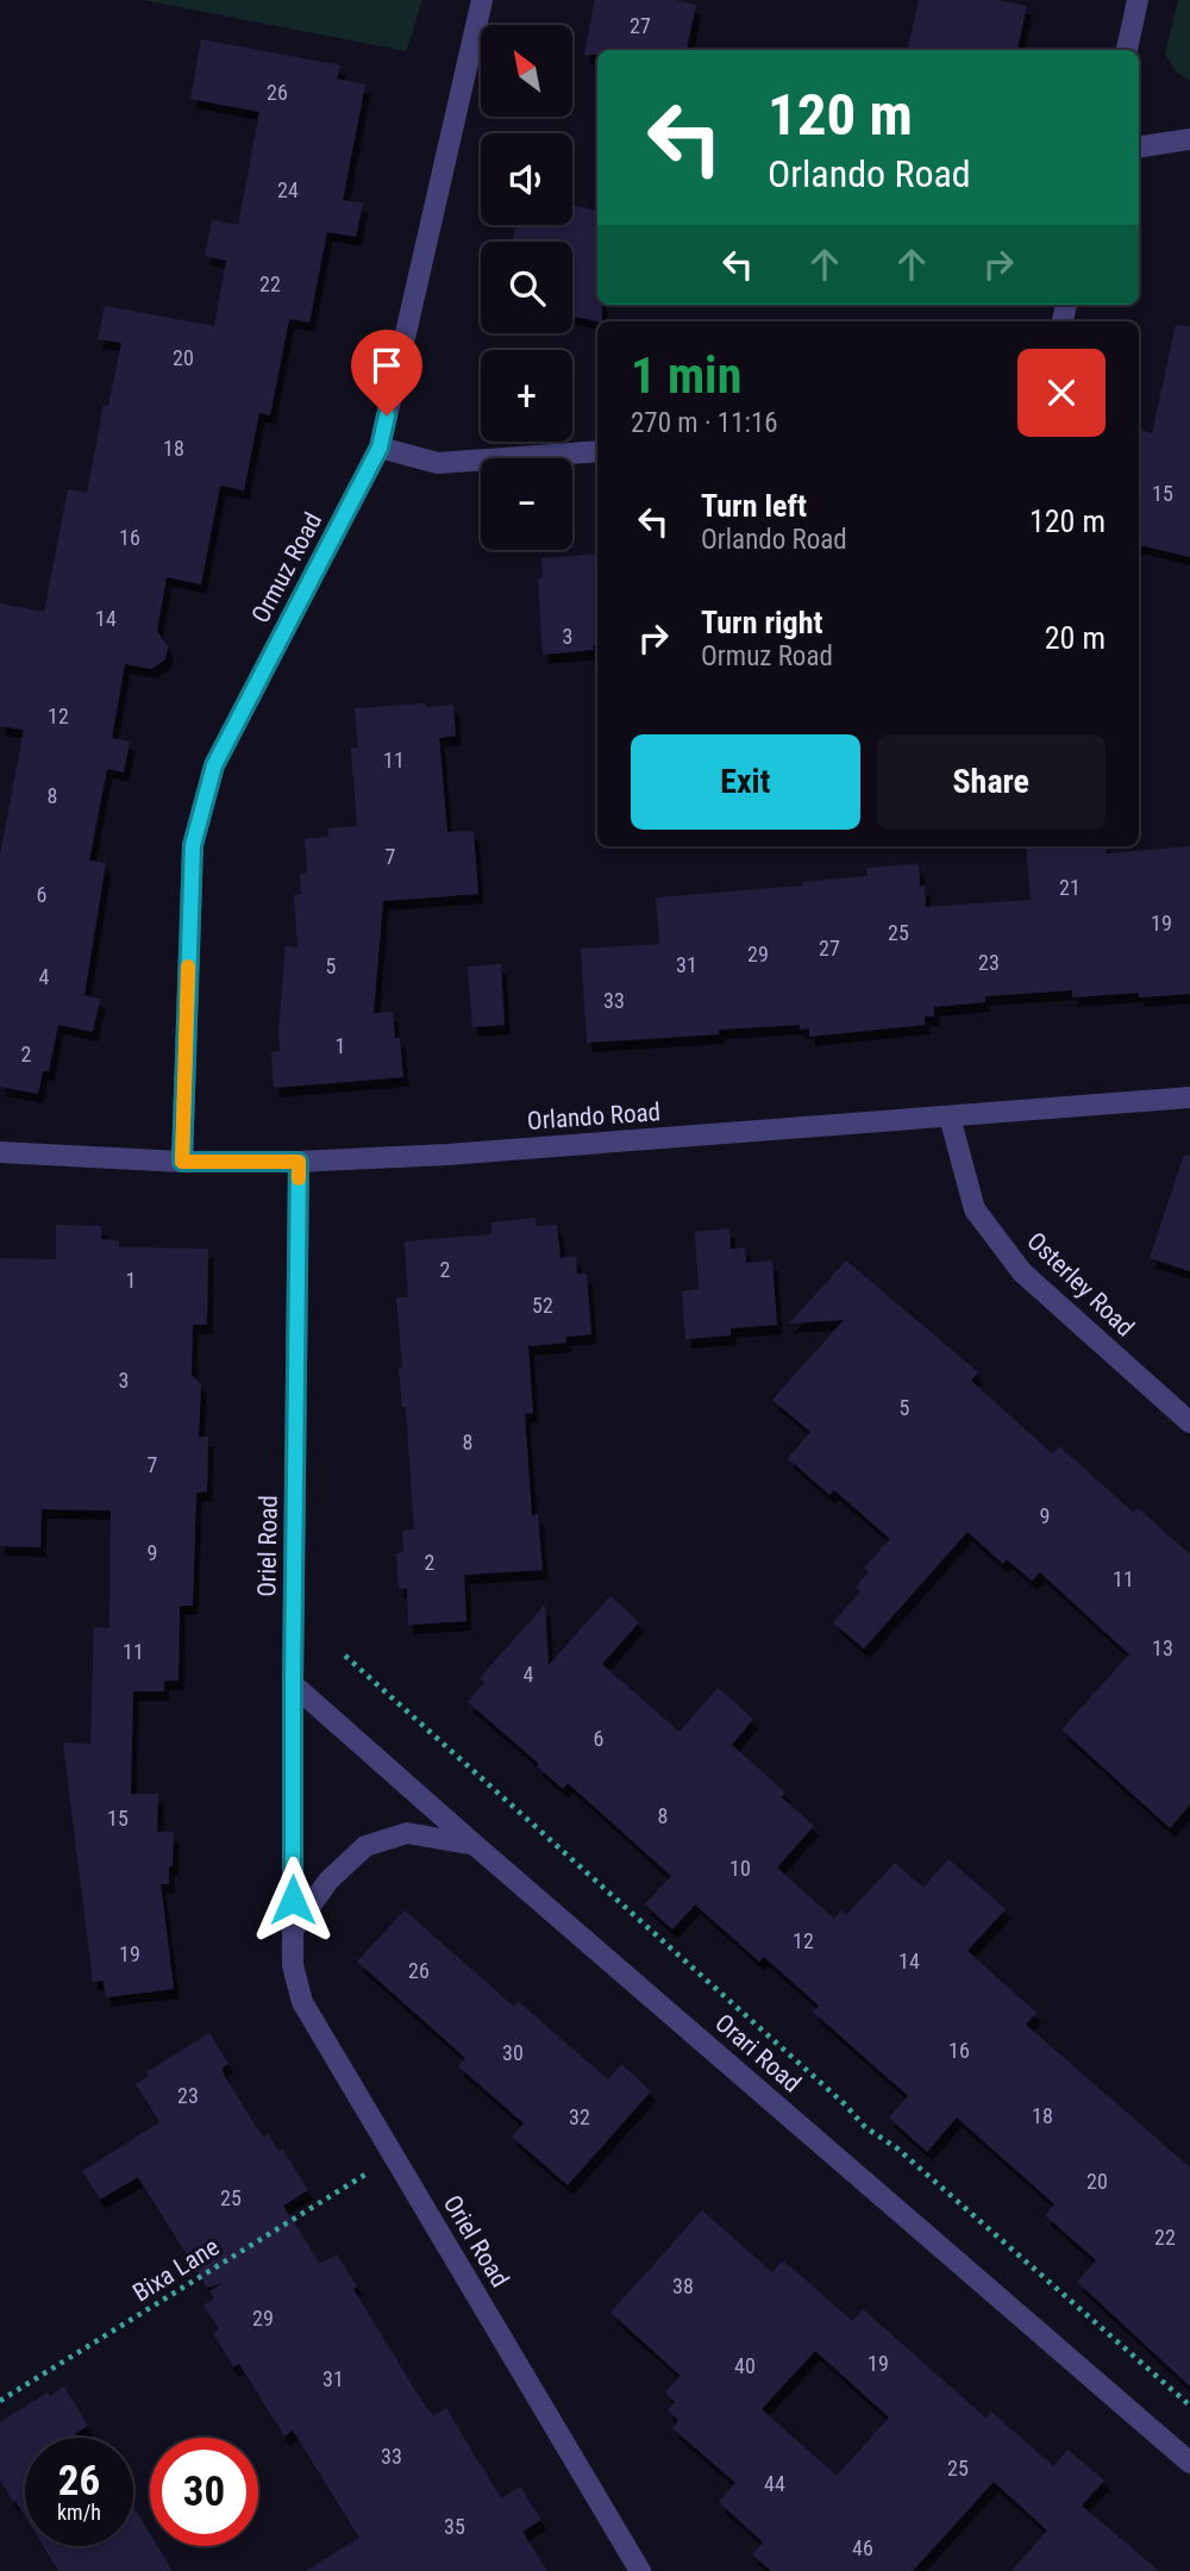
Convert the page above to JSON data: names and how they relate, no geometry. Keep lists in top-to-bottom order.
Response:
{
  "streets": {
    "street": [
      "Ormuz Road",
      "Orlando Road",
      "Osterley Road",
      "Oriel Road",
      "Orari Road"
    ],
    "path": ["Bixa Lane"]
  },
  "crossings": [
    ["Ormuz Road", "Orlando Road"],
    ["Orlando Road", "Osterley Road"],
    ["Orlando Road", "Oriel Road"],
    ["Oriel Road", "Orari Road"]
  ],
  "house_numbers": [
    "27",
    "26",
    "24",
    "22",
    "20",
    "18",
    "15",
    "16",
    "14",
    "3",
    "12",
    "11",
    "8",
    "7",
    "21",
    "6",
    "19",
    "25",
    "27",
    "29",
    "23",
    "31",
    "5",
    "4",
    "33",
    "1",
    "2",
    "2",
    "1",
    "52",
    "3",
    "5",
    "8",
    "7",
    "9",
    "9",
    "2",
    "11",
    "13",
    "11",
    "4",
    "6",
    "8",
    "15",
    "10",
    "12",
    "19",
    "14",
    "26",
    "16",
    "30",
    "23",
    "18",
    "32",
    "20",
    "25",
    "22",
    "38",
    "29",
    "19",
    "40",
    "31",
    "33",
    "25",
    "44",
    "35",
    "46"
  ],
  "north": "top left",
  "page": {
    "map_buttons": ["+", "−"],
    "turn": ["120 m", "Orlando Road"],
    "heading": ["1 min", "270 m · 11:16"],
    "list": [
      {
        "name": "Turn left",
        "note": "Orlando Road",
        "value": "120 m"
      },
      {
        "name": "Turn right",
        "note": "Ormuz Road",
        "value": "20 m"
      }
    ],
    "buttons": ["Exit", "Share"],
    "speed": "26 km/h",
    "limit": "30"
  }
}
